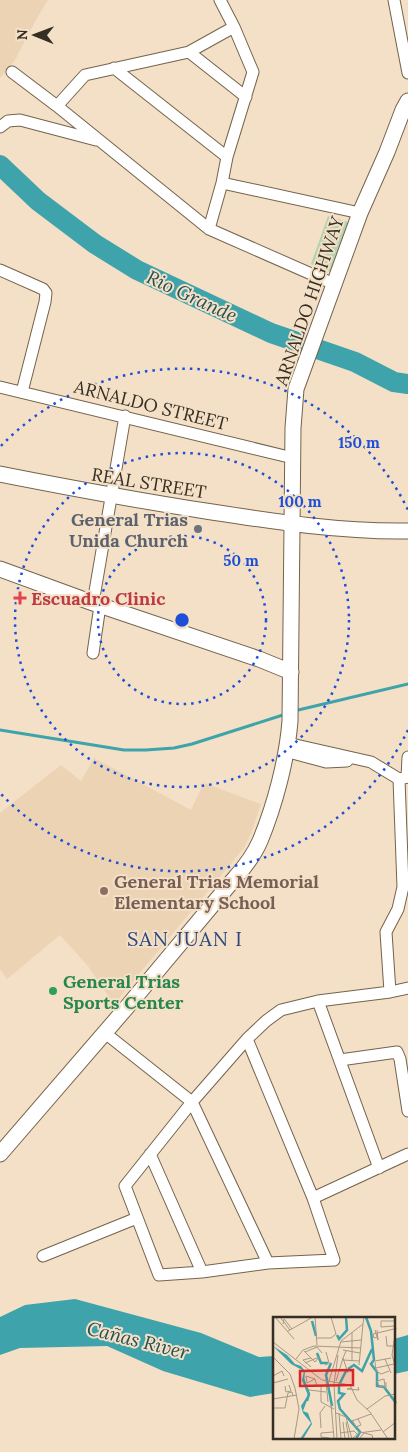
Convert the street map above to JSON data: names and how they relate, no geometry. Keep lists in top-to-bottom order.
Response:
{
  "streets": {
    "main road": ["ARNALDO HIGHWAY", "REAL STREET"],
    "street": ["ARNALDO STREET"]
  },
  "crossings": [
    ["ARNALDO HIGHWAY", "ARNALDO STREET"],
    ["ARNALDO HIGHWAY", "REAL STREET"]
  ],
  "districts": ["SAN JUAN I"],
  "water": ["Rio Grande", "Cañas River"],
  "places": {
    "other": ["General Trias Unida Church", "General Trias Memorial Elementary School", "General Trias Sports Center"],
    "health": ["Escuadro Clinic"]
  },
  "north": "left",
  "rings": ["150 m", "100 m", "50 m"]
}
